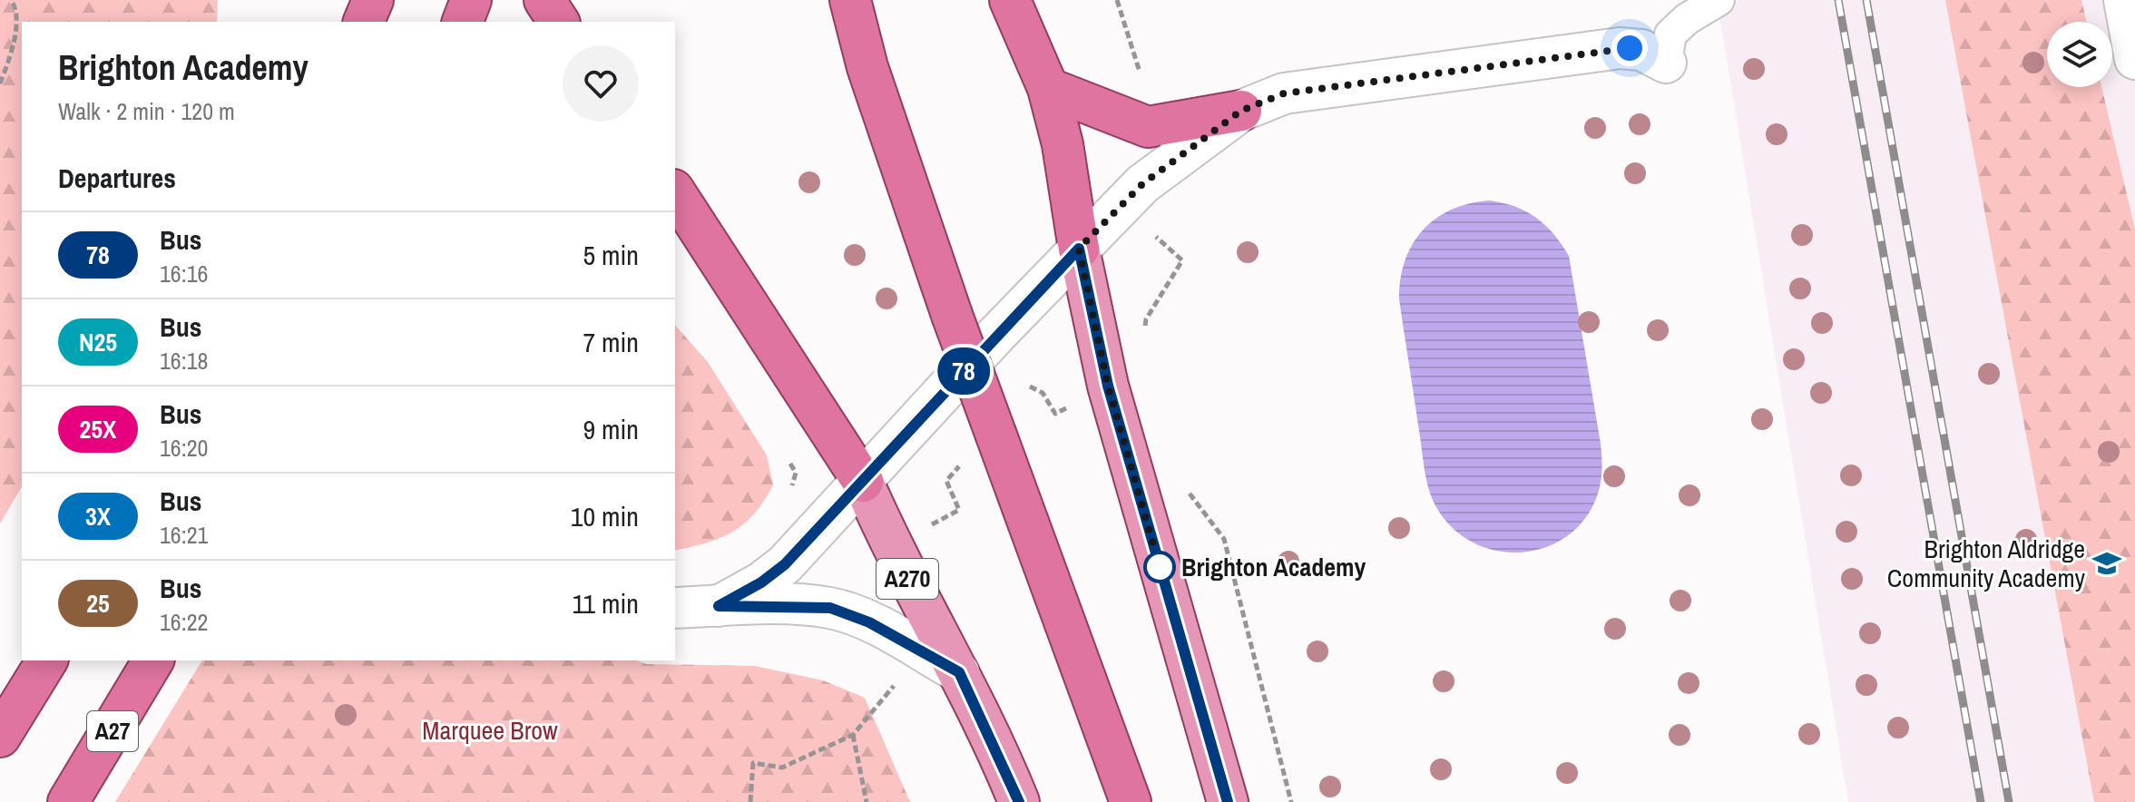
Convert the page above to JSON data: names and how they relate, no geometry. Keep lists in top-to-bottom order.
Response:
{
  "streets": {
    "highway": ["A27"],
    "main road": ["A270"]
  },
  "parks": ["Marquee Brow"],
  "places": {
    "school or university": ["Brighton Aldridge Community Academy"],
    "other": ["Brighton Academy"]
  },
  "lines": ["bus line 78"],
  "page": {
    "on_map": "78",
    "heading": [
      ["Brighton Academy", "Walk · 2 min · 120 m"],
      "Departures"
    ],
    "list": [
      {
        "mark": "78",
        "name": "Bus",
        "note": "16:16",
        "value": "5 min"
      },
      {
        "mark": "N25",
        "name": "Bus",
        "note": "16:18",
        "value": "7 min"
      },
      {
        "mark": "25X",
        "name": "Bus",
        "note": "16:20",
        "value": "9 min"
      },
      {
        "mark": "3X",
        "name": "Bus",
        "note": "16:21",
        "value": "10 min"
      },
      {
        "mark": "25",
        "name": "Bus",
        "note": "16:22",
        "value": "11 min"
      }
    ]
  }
}
